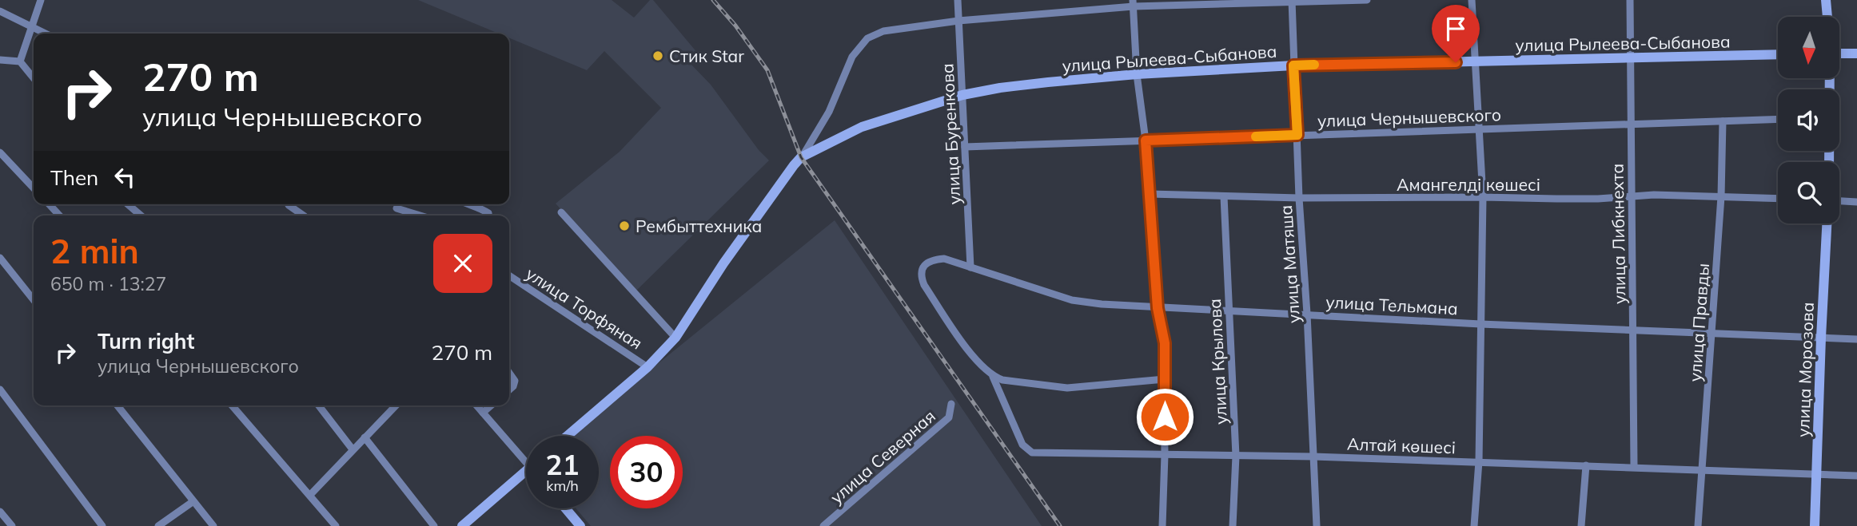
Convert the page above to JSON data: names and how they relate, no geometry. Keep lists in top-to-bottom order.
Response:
{
  "streets": {
    "street": [
      "улица Рылеева-Сыбанова",
      "улица Чернышевского",
      "улица Буренкова",
      "Амангелді көшесі",
      "улица Либкнехта",
      "улица Матяша",
      "улица Тельмана",
      "улица Торфяная",
      "улица Правды",
      "улица Крылова",
      "улица Морозова",
      "Алтай көшесі",
      "улица Северная"
    ]
  },
  "crossings": [
    ["улица Рылеева-Сыбанова", "улица Буренкова"],
    ["улица Рылеева-Сыбанова", "улица Либкнехта"],
    ["улица Рылеева-Сыбанова", "улица Матяша"],
    ["улица Чернышевского", "улица Буренкова"],
    ["улица Чернышевского", "улица Либкнехта"],
    ["улица Чернышевского", "улица Матяша"],
    ["улица Чернышевского", "улица Правды"],
    ["улица Буренкова", "улица Тельмана"],
    ["Амангелді көшесі", "улица Либкнехта"],
    ["Амангелді көшесі", "улица Матяша"],
    ["Амангелді көшесі", "улица Правды"],
    ["Амангелді көшесі", "улица Крылова"],
    ["улица Либкнехта", "улица Тельмана"],
    ["улица Либкнехта", "Алтай көшесі"],
    ["улица Матяша", "улица Тельмана"],
    ["улица Матяша", "Алтай көшесі"],
    ["улица Тельмана", "улица Правды"],
    ["улица Тельмана", "улица Крылова"],
    ["улица Тельмана", "улица Морозова"],
    ["улица Тельмана", "Алтай көшесі"],
    ["улица Правды", "Алтай көшесі"],
    ["улица Крылова", "Алтай көшесі"],
    ["улица Морозова", "Алтай көшесі"]
  ],
  "places": ["Стик Star", "Рембыттехника"],
  "north": "bottom",
  "page": {
    "turn": ["270 m", "улица Чернышевского"],
    "then": "Then",
    "heading": ["2 min", "650 m · 13:27"],
    "list": [
      {
        "name": "Turn right",
        "note": "улица Чернышевского",
        "value": "270 m"
      }
    ],
    "speed": "21 km/h",
    "limit": "30"
  }
}
